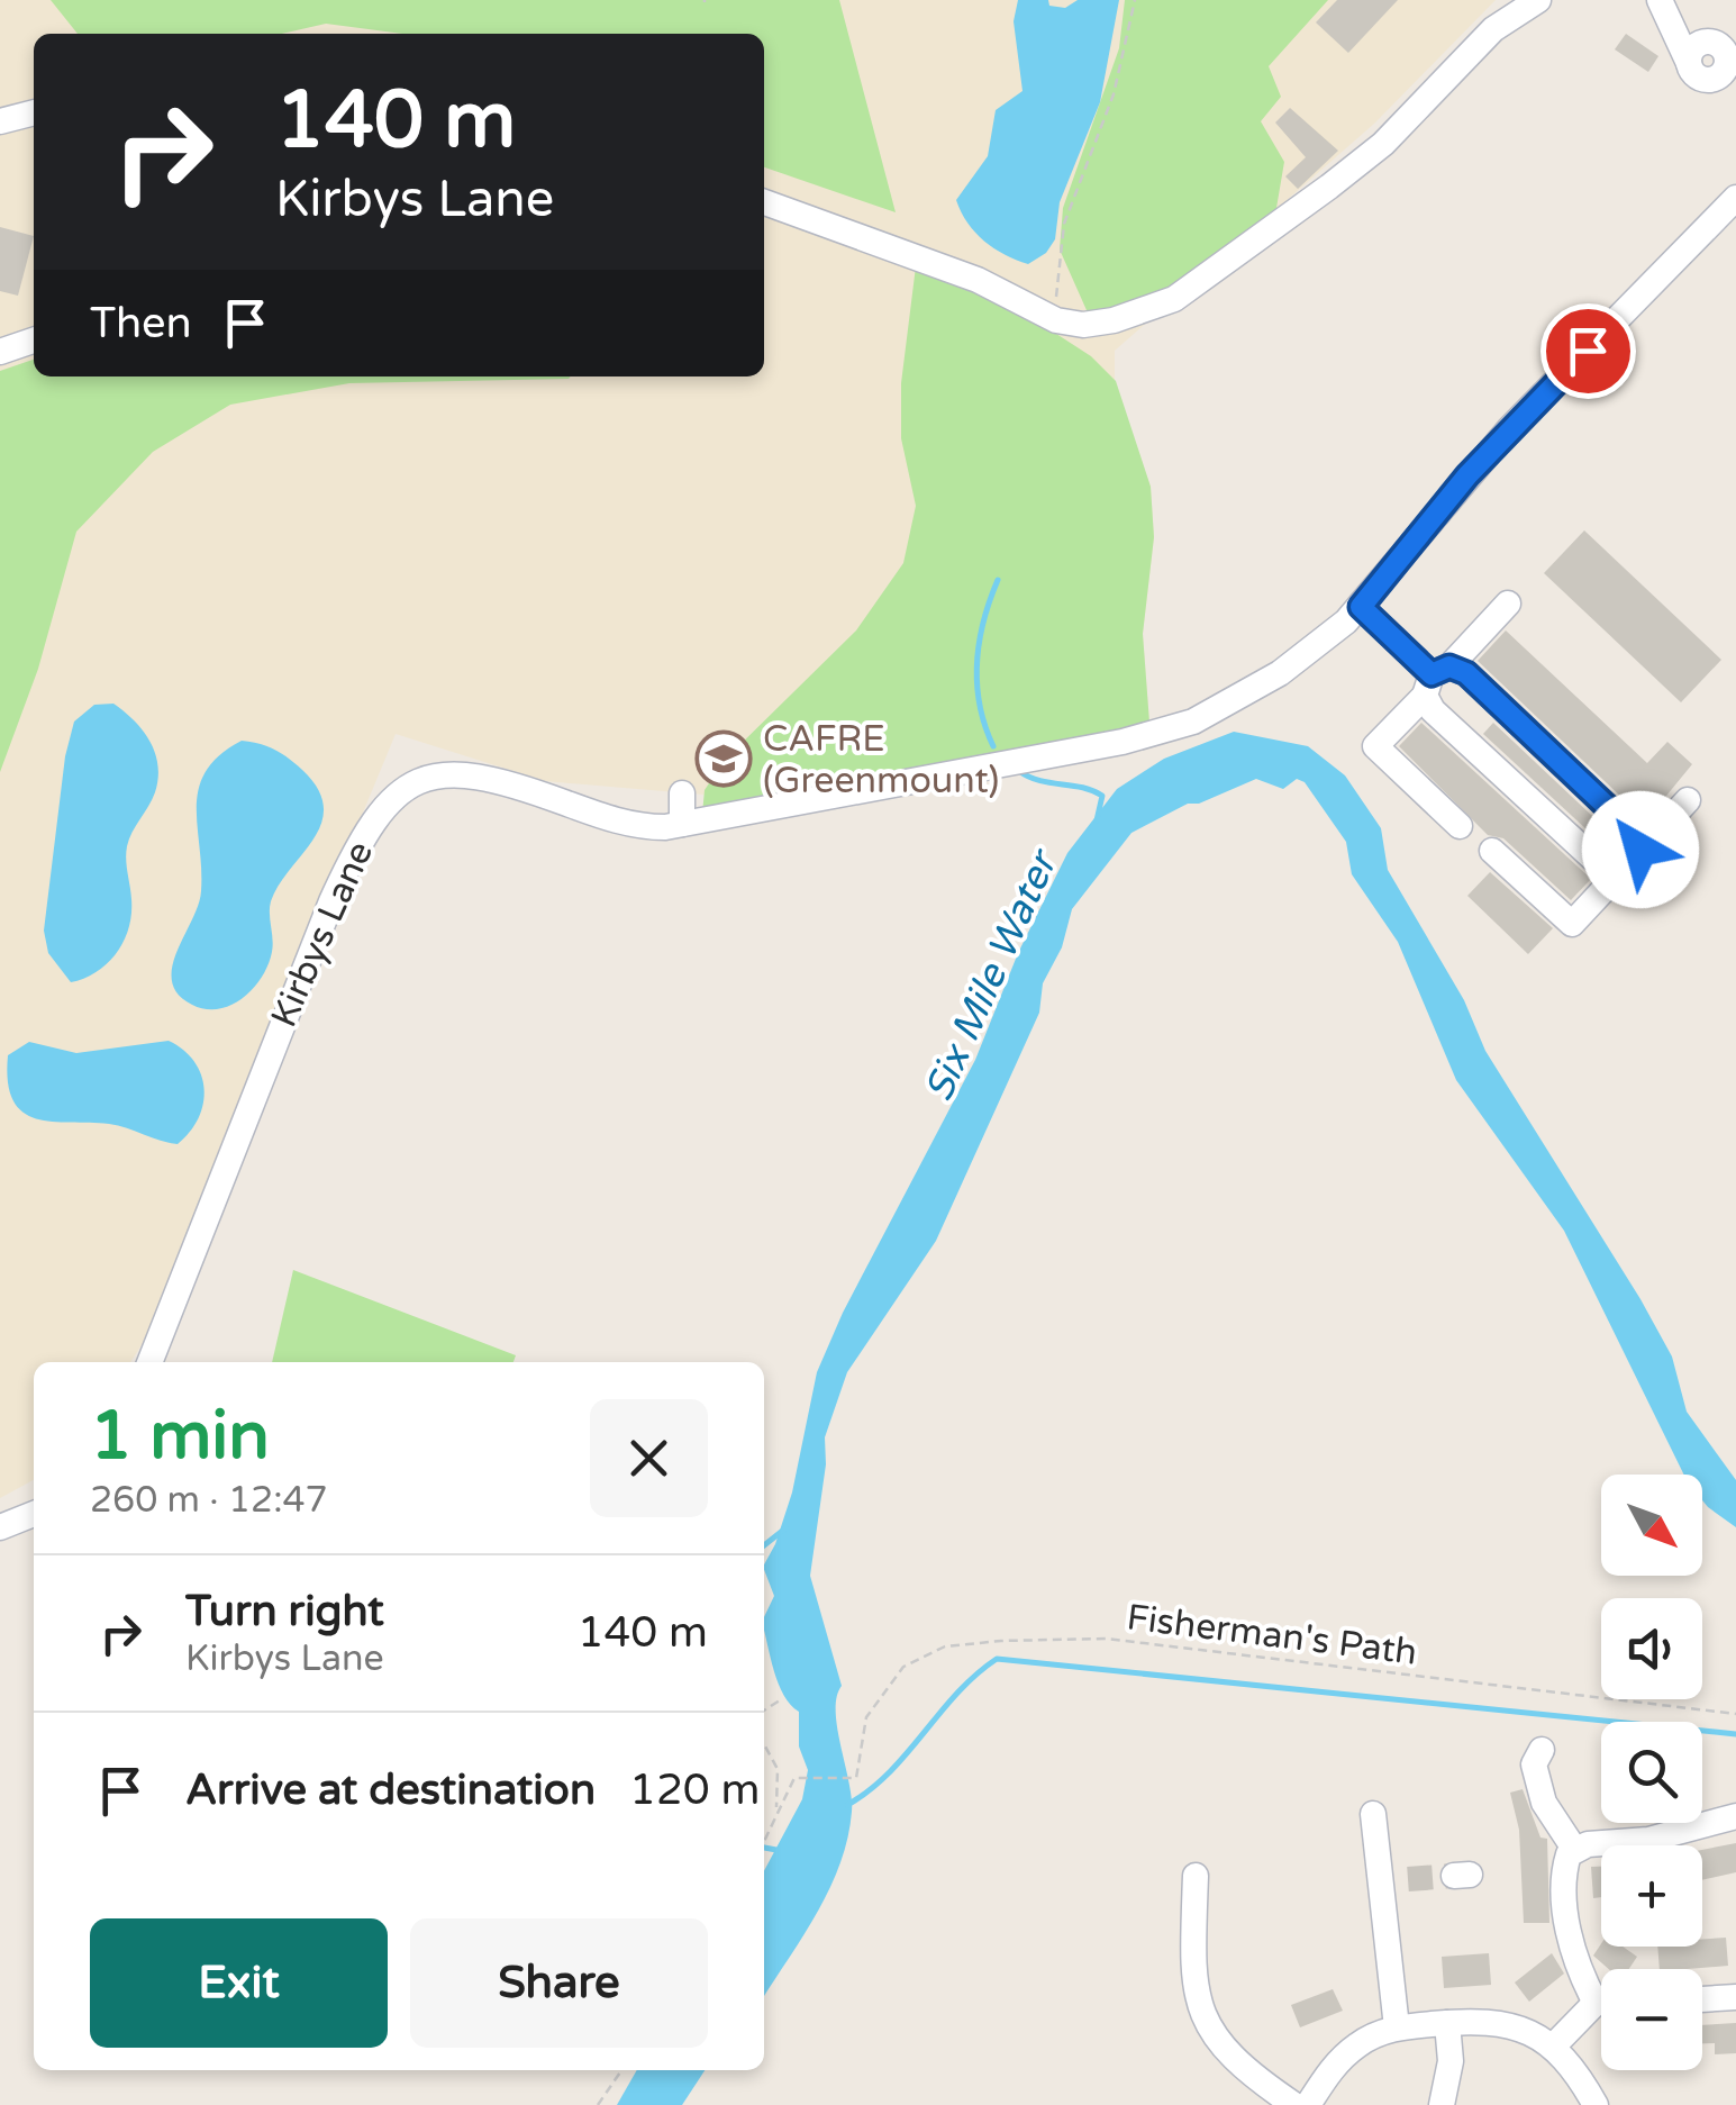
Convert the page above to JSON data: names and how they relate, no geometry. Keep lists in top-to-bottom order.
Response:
{
  "streets": {
    "street": ["Kirbys Lane"],
    "path": ["Fisherman's Path"]
  },
  "water": ["Six Mile Water"],
  "places": {
    "school or university": ["CAFRE (Greenmount)"]
  },
  "north": "bottom right",
  "page": {
    "turn": ["140 m", "Kirbys Lane"],
    "then": "Then",
    "heading": ["1 min", "260 m · 12:47"],
    "map_buttons": ["+", "−"],
    "list": [
      {
        "name": "Turn right",
        "note": "Kirbys Lane",
        "value": "140 m"
      },
      {
        "name": "Arrive at destination",
        "value": "120 m"
      }
    ],
    "buttons": ["Exit", "Share"]
  }
}
